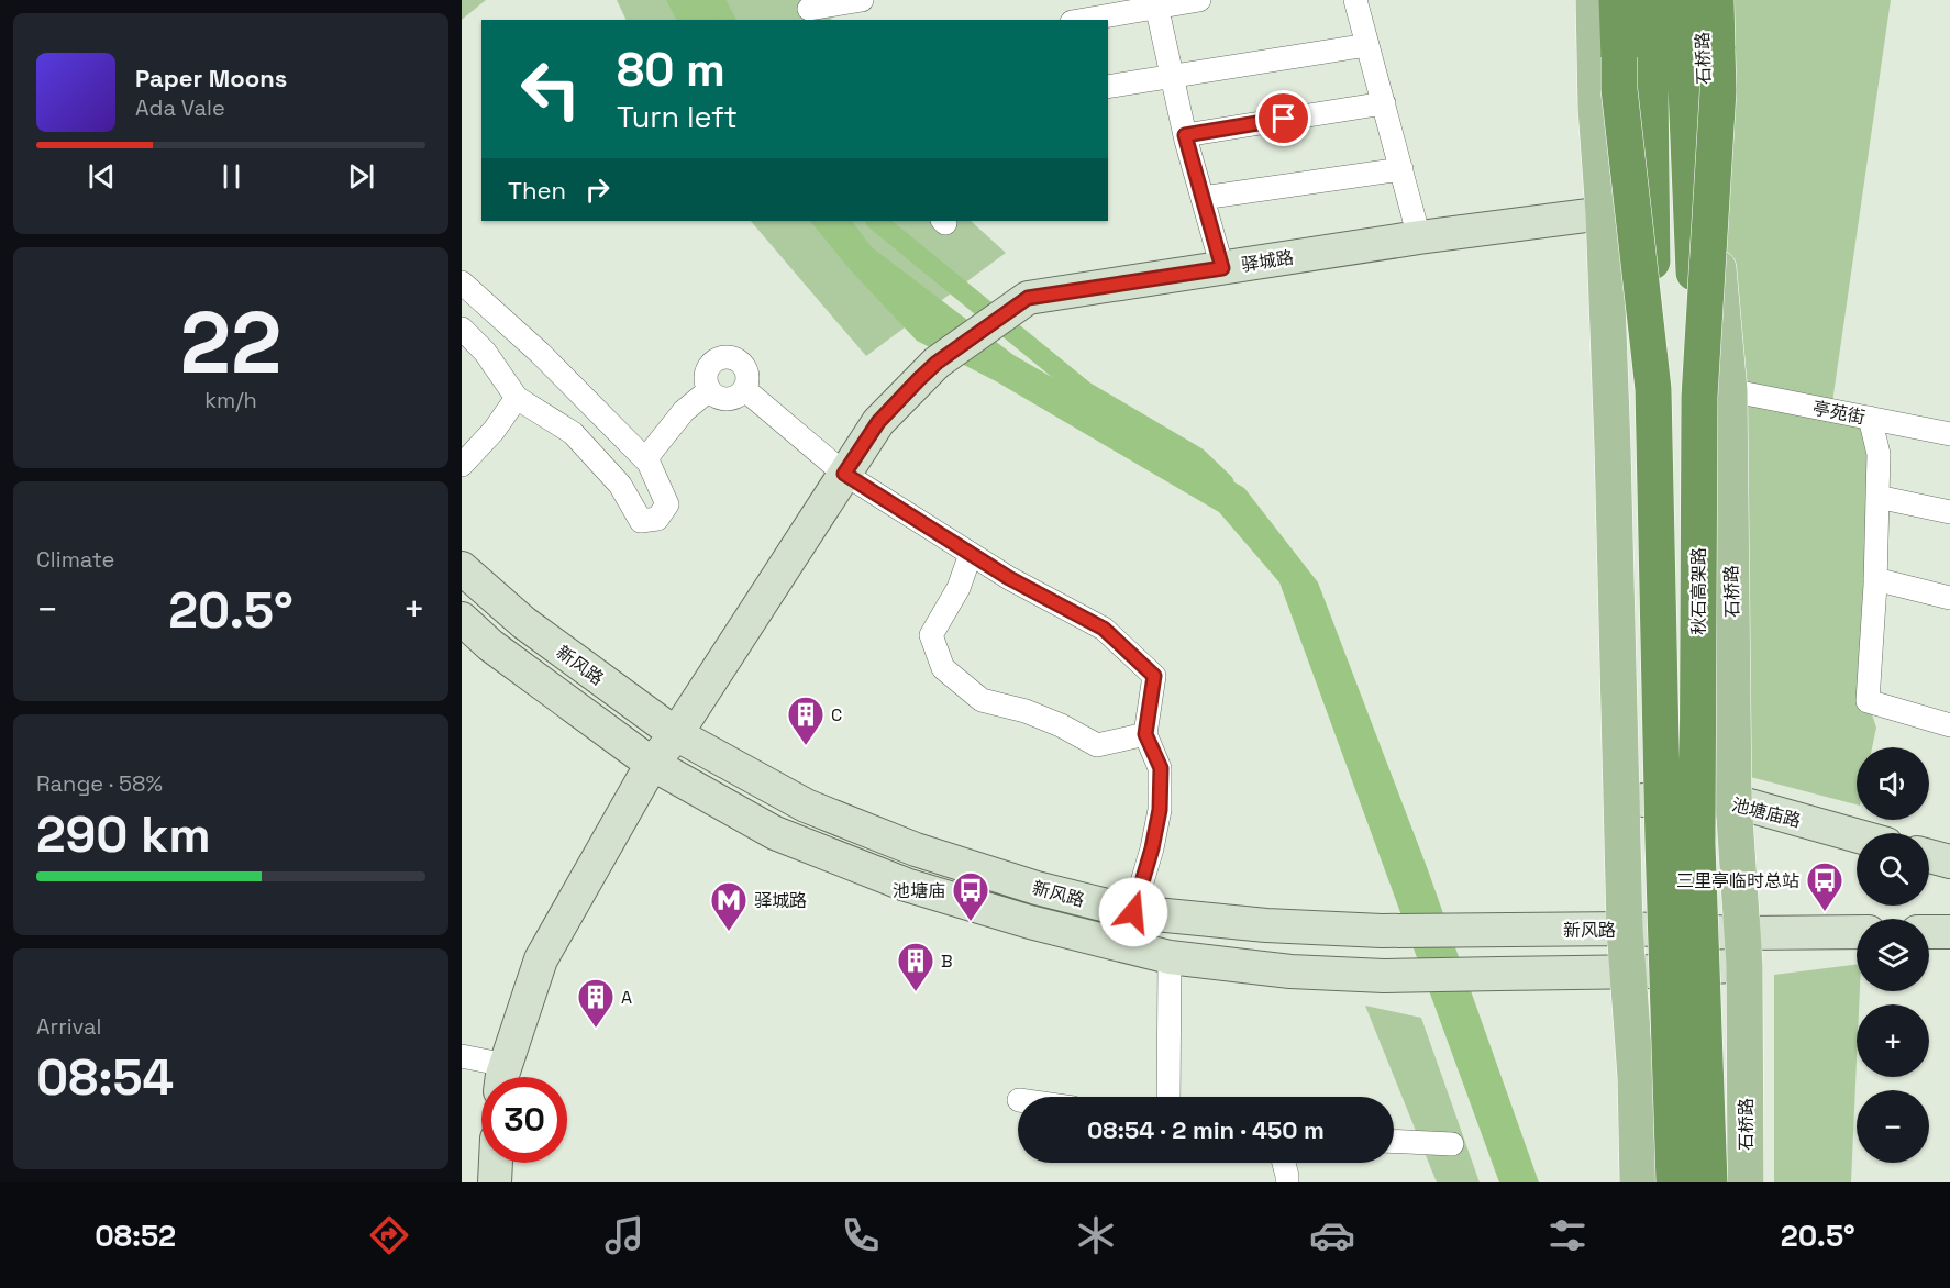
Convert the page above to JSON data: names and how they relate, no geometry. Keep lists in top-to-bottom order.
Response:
{
  "streets": {
    "highway": ["秋石高架路"],
    "main road": [
      "石桥路",
      "驿城路",
      "新风路",
      "池塘庙路"
    ],
    "street": ["亭苑街"]
  },
  "crossings": [
    ["石桥路", "亭苑街"],
    ["石桥路", "秋石高架路"],
    ["石桥路", "新风路"],
    ["石桥路", "池塘庙路"],
    ["驿城路", "新风路"],
    ["亭苑街", "秋石高架路"]
  ],
  "places": {
    "building": ["C", "B", "A"],
    "bus stop": ["三里亭临时总站", "池塘庙"],
    "metro station": ["驿城路"]
  },
  "page": {
    "turn": ["80 m", "Turn left"],
    "song": ["Paper Moons", "Ada Vale"],
    "then": "Then",
    "tile": [
      ["22", "km/h"],
      "Climate",
      ["Range · 58%", "290 km"],
      ["Arrival", "08:54"]
    ],
    "heat": ["−", "20.5°", "+"],
    "map_buttons": ["+", "−"],
    "limit": "30",
    "trip": "08:54 · 2 min · 450 m",
    "tabs": ["08:52", "20.5°"]
  }
}
